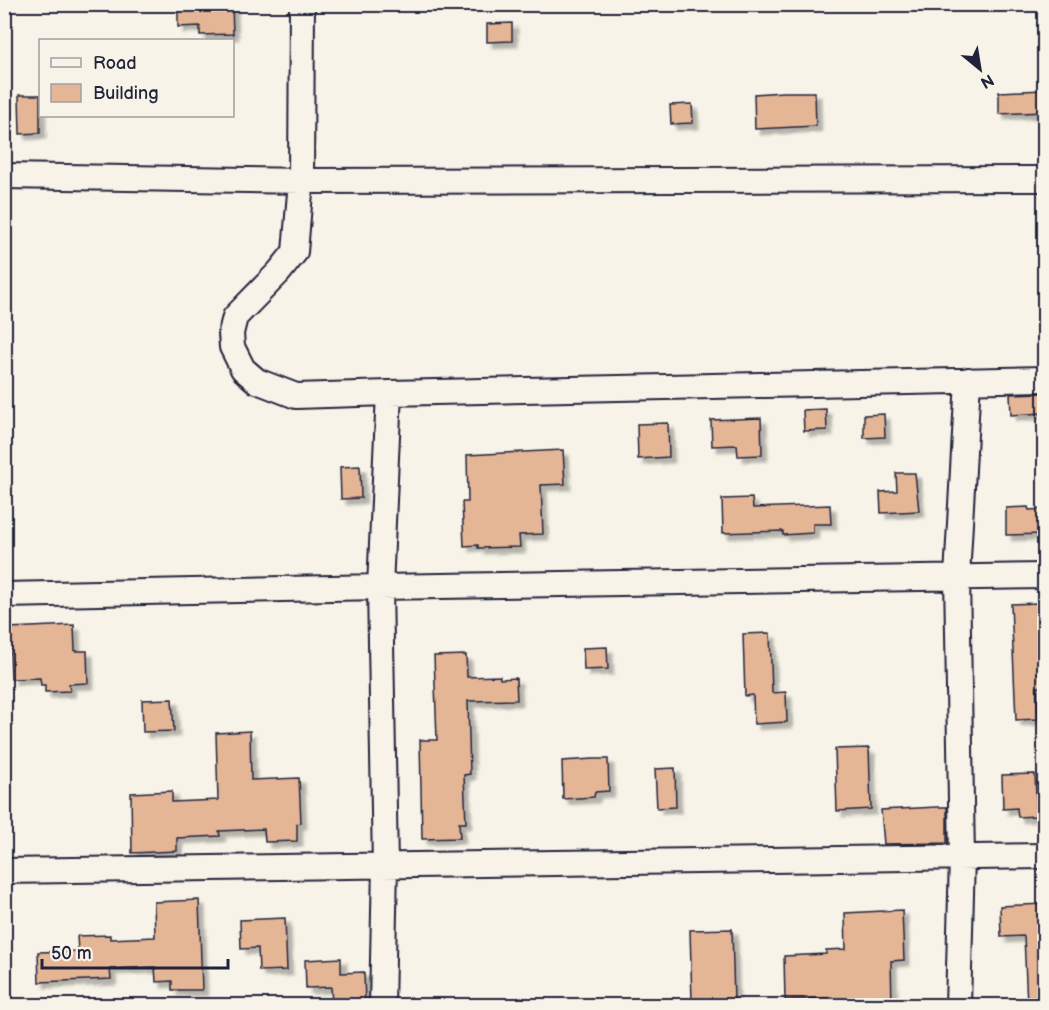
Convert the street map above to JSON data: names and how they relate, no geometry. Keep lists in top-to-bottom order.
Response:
{
  "legend": ["Road", "Building"],
  "scale_bar": "50 m",
  "north": "bottom right"
}
